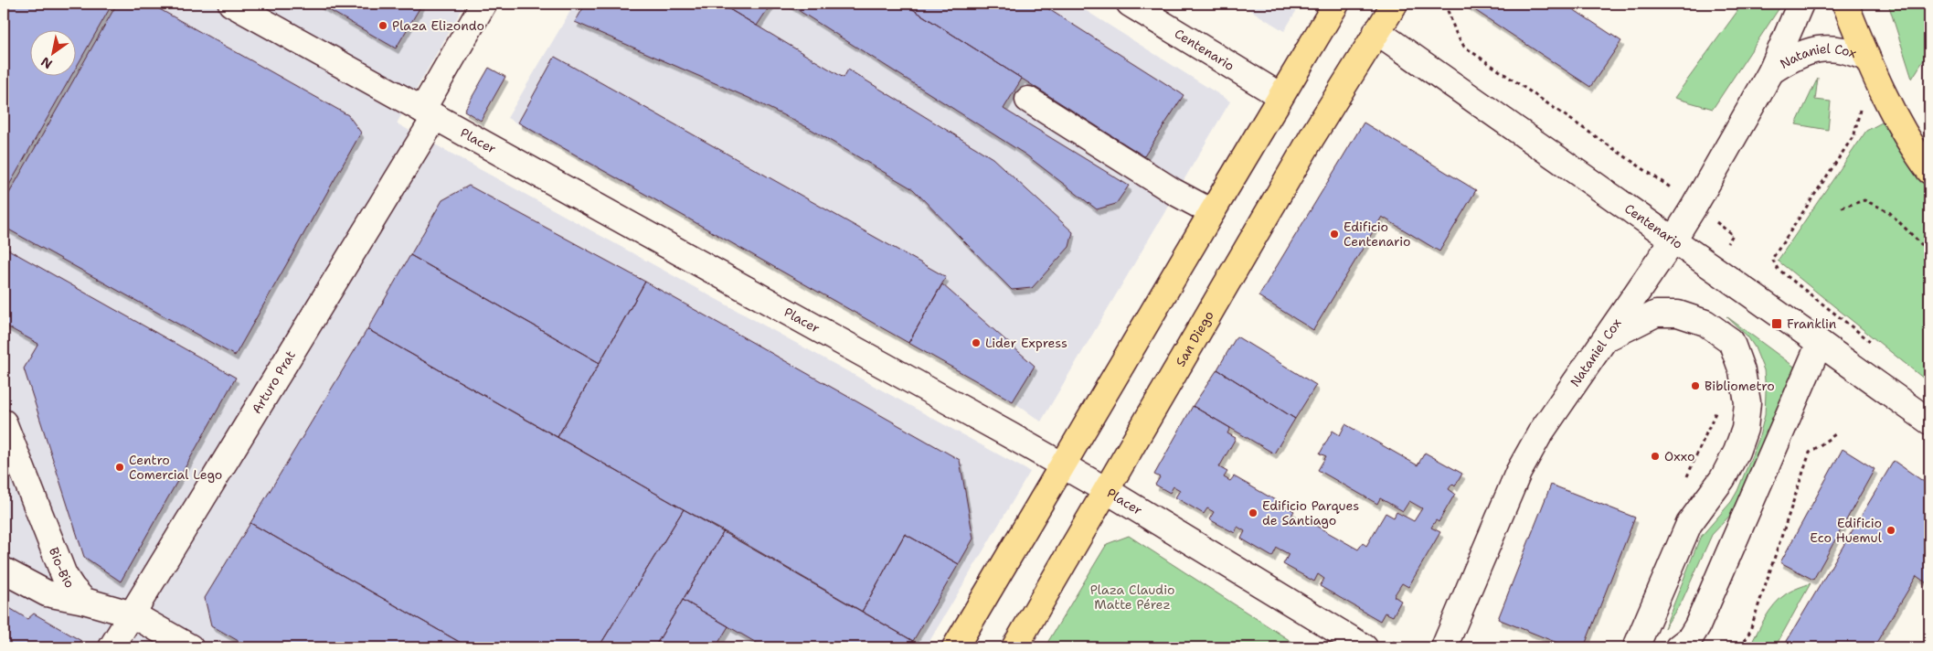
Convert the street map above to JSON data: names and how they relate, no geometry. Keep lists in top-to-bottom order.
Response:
{
  "streets": {
    "main road": ["San Diego"],
    "street": [
      "Centenario",
      "Nataniel Cox",
      "Placer",
      "Arturo Prat",
      "Bio-Bio"
    ]
  },
  "crossings": [
    ["Centenario", "Nataniel Cox"],
    ["Centenario", "San Diego"],
    ["Placer", "San Diego"],
    ["Placer", "Arturo Prat"],
    ["Arturo Prat", "Bio-Bio"]
  ],
  "parks": ["Plaza Claudio Matte Pérez"],
  "places": {
    "other": [
      "Plaza Elizondo",
      "Edificio Centenario",
      "Lider Express",
      "Bibliometro",
      "Oxxo",
      "Centro Comercial Lego",
      "Edificio Parques de Santiago",
      "Edificio Eco Huemul"
    ],
    "transit": ["Franklin"]
  },
  "north": "bottom left"
}
